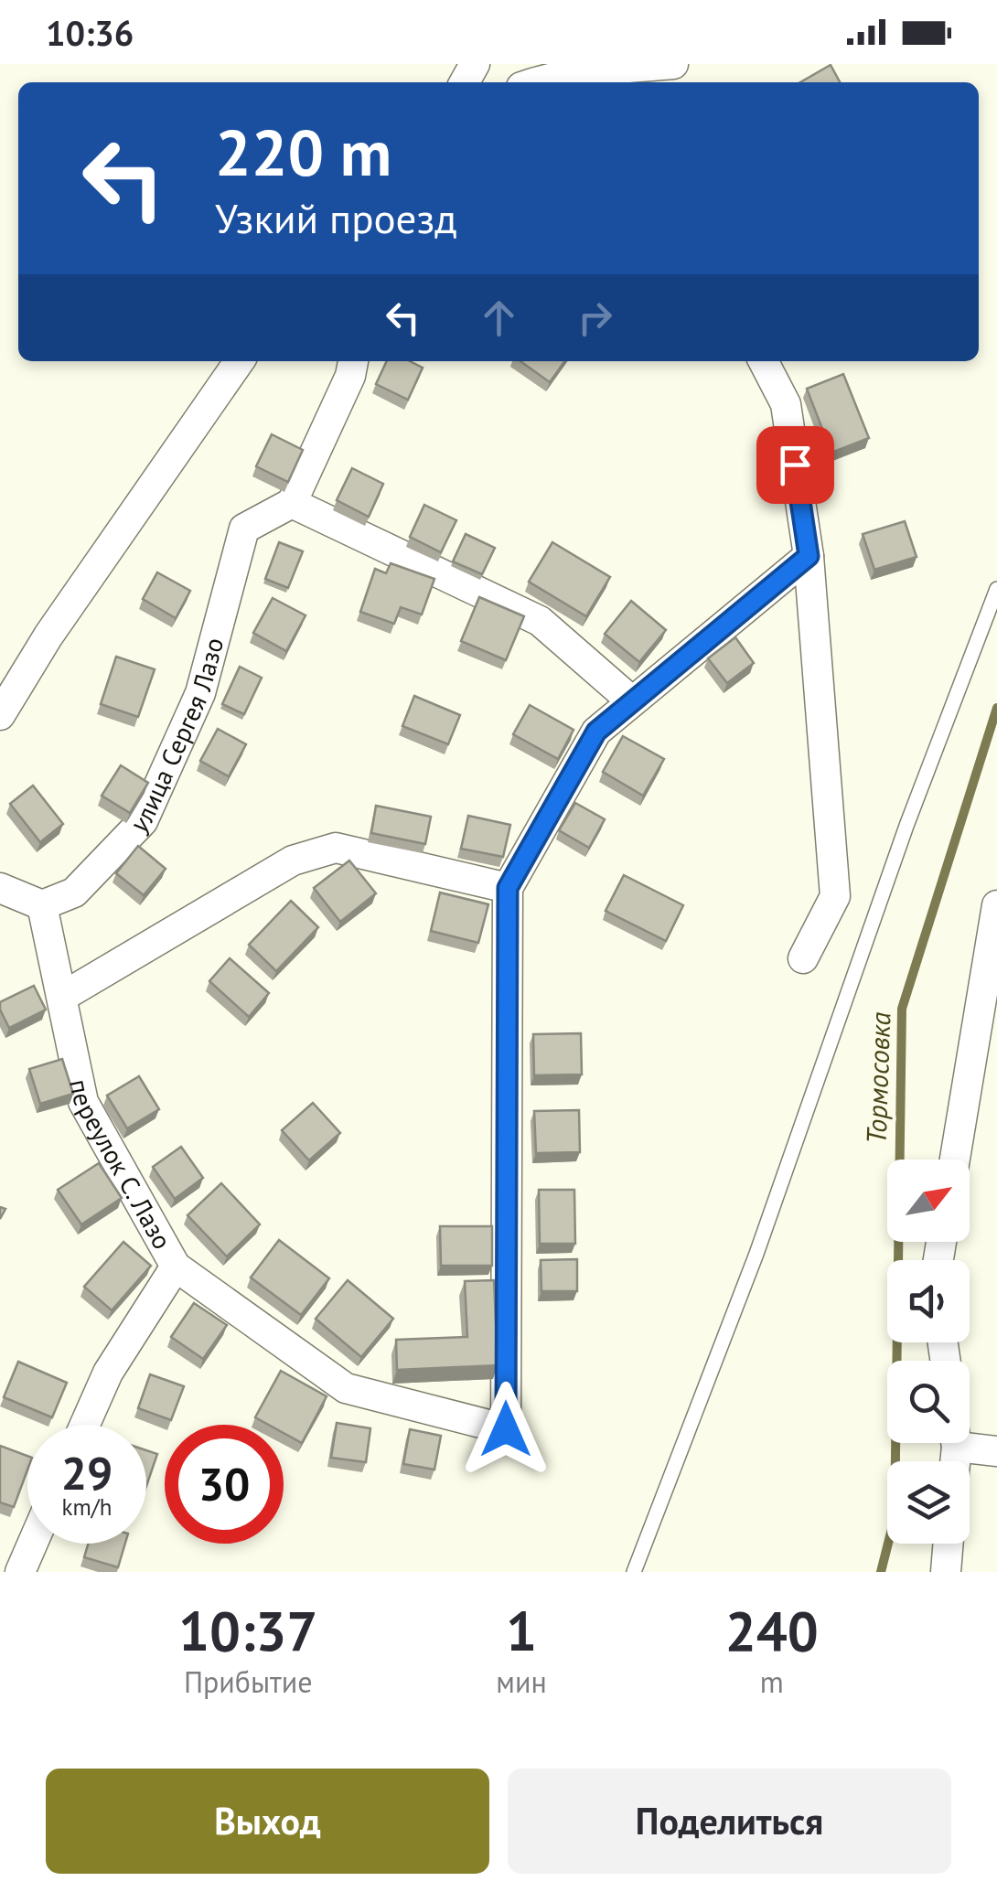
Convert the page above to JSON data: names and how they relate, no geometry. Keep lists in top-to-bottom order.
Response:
{
  "streets": {
    "street": ["улица Сергея Лазо", "переулок С. Лазо"]
  },
  "crossings": [
    ["улица Сергея Лазо", "переулок С. Лазо"]
  ],
  "water": ["Тормосовка"],
  "north": "top right",
  "page": {
    "status": "10:36",
    "turn": ["220 m", "Узкий проезд"],
    "speed": "29 km/h",
    "limit": "30",
    "eta": [
      "10:37",
      "Прибытие",
      "1",
      "мин",
      "240",
      "m"
    ],
    "buttons": ["Выход", "Поделиться"]
  }
}
